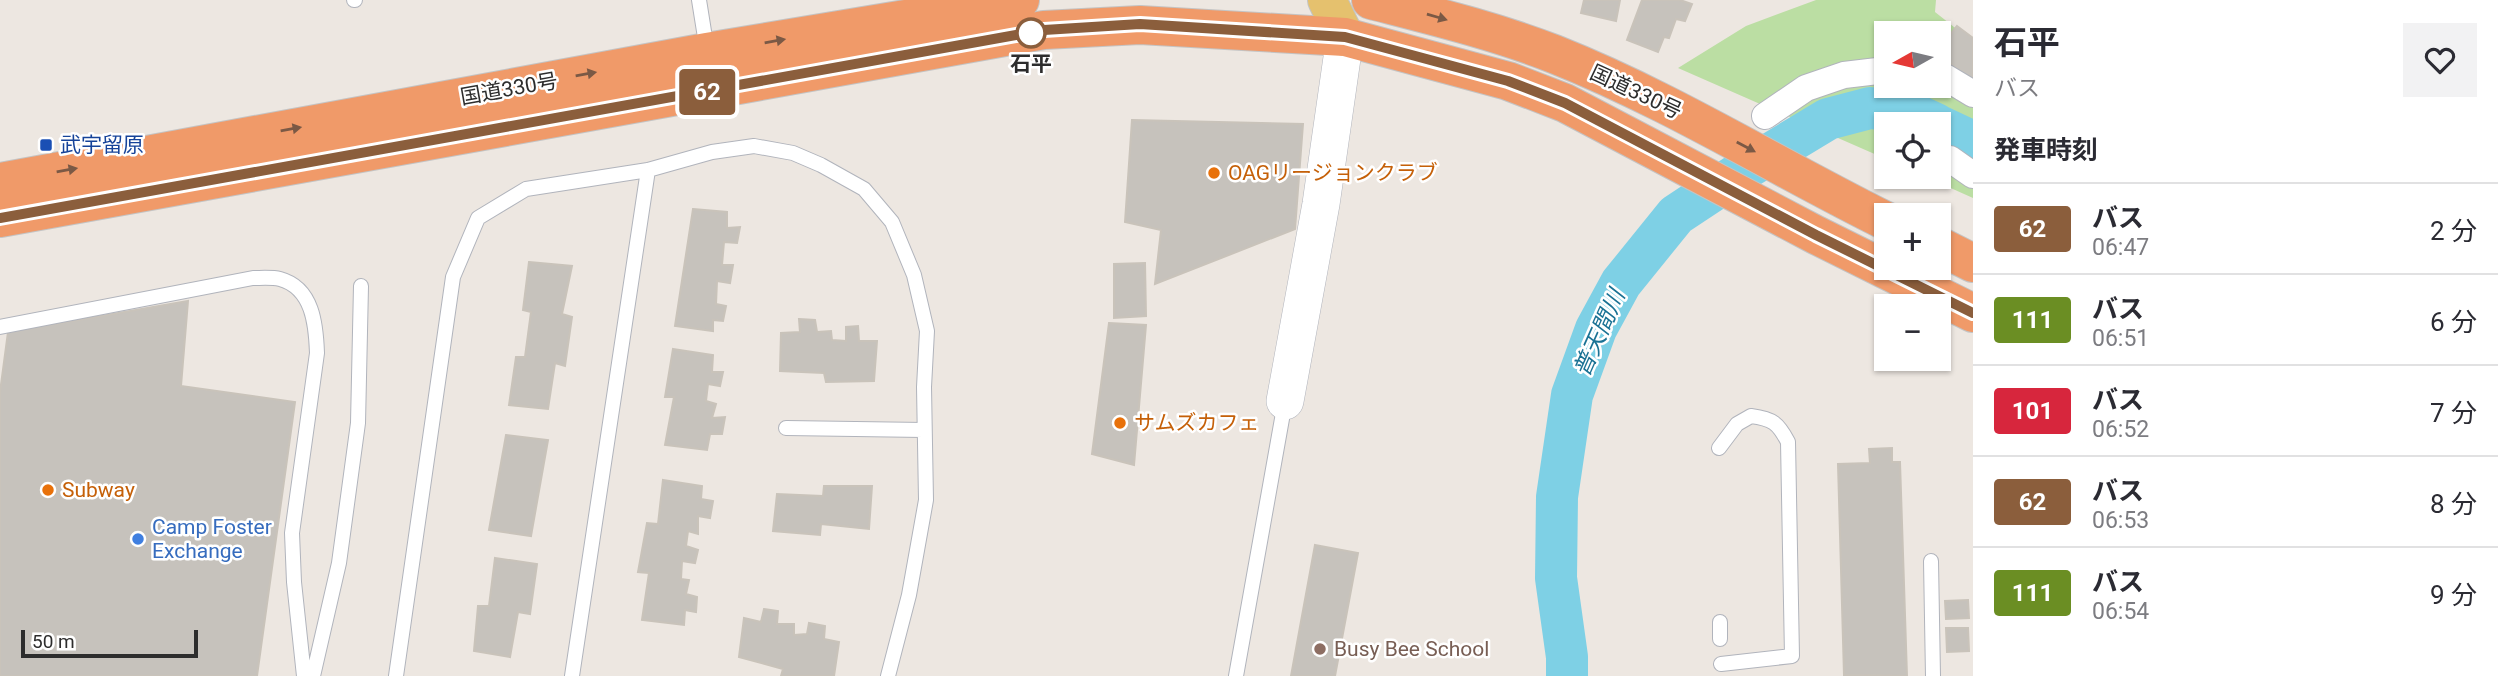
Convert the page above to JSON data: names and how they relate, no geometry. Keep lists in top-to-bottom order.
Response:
{
  "streets": {
    "highway": ["国道330号"]
  },
  "water": ["普天間川"],
  "places": {
    "other": [
      "石平",
      "OAGリージョンクラブ",
      "サムズカフェ",
      "Subway",
      "Camp Foster Exchange",
      "Busy Bee School"
    ],
    "transit": ["武宇留原"]
  },
  "lines": ["bus line 62"],
  "scale_bar": "50 m",
  "north": "left",
  "page": {
    "on_map": "62",
    "heading": [
      ["石平", "バス"],
      "発車時刻"
    ],
    "map_buttons": ["+", "−"],
    "list": [
      {
        "mark": "62",
        "name": "バス",
        "note": "06:47",
        "value": "2 分"
      },
      {
        "mark": "111",
        "name": "バス",
        "note": "06:51",
        "value": "6 分"
      },
      {
        "mark": "101",
        "name": "バス",
        "note": "06:52",
        "value": "7 分"
      },
      {
        "mark": "62",
        "name": "バス",
        "note": "06:53",
        "value": "8 分"
      },
      {
        "mark": "111",
        "name": "バス",
        "note": "06:54",
        "value": "9 分"
      }
    ],
    "scale": "50 m"
  }
}
